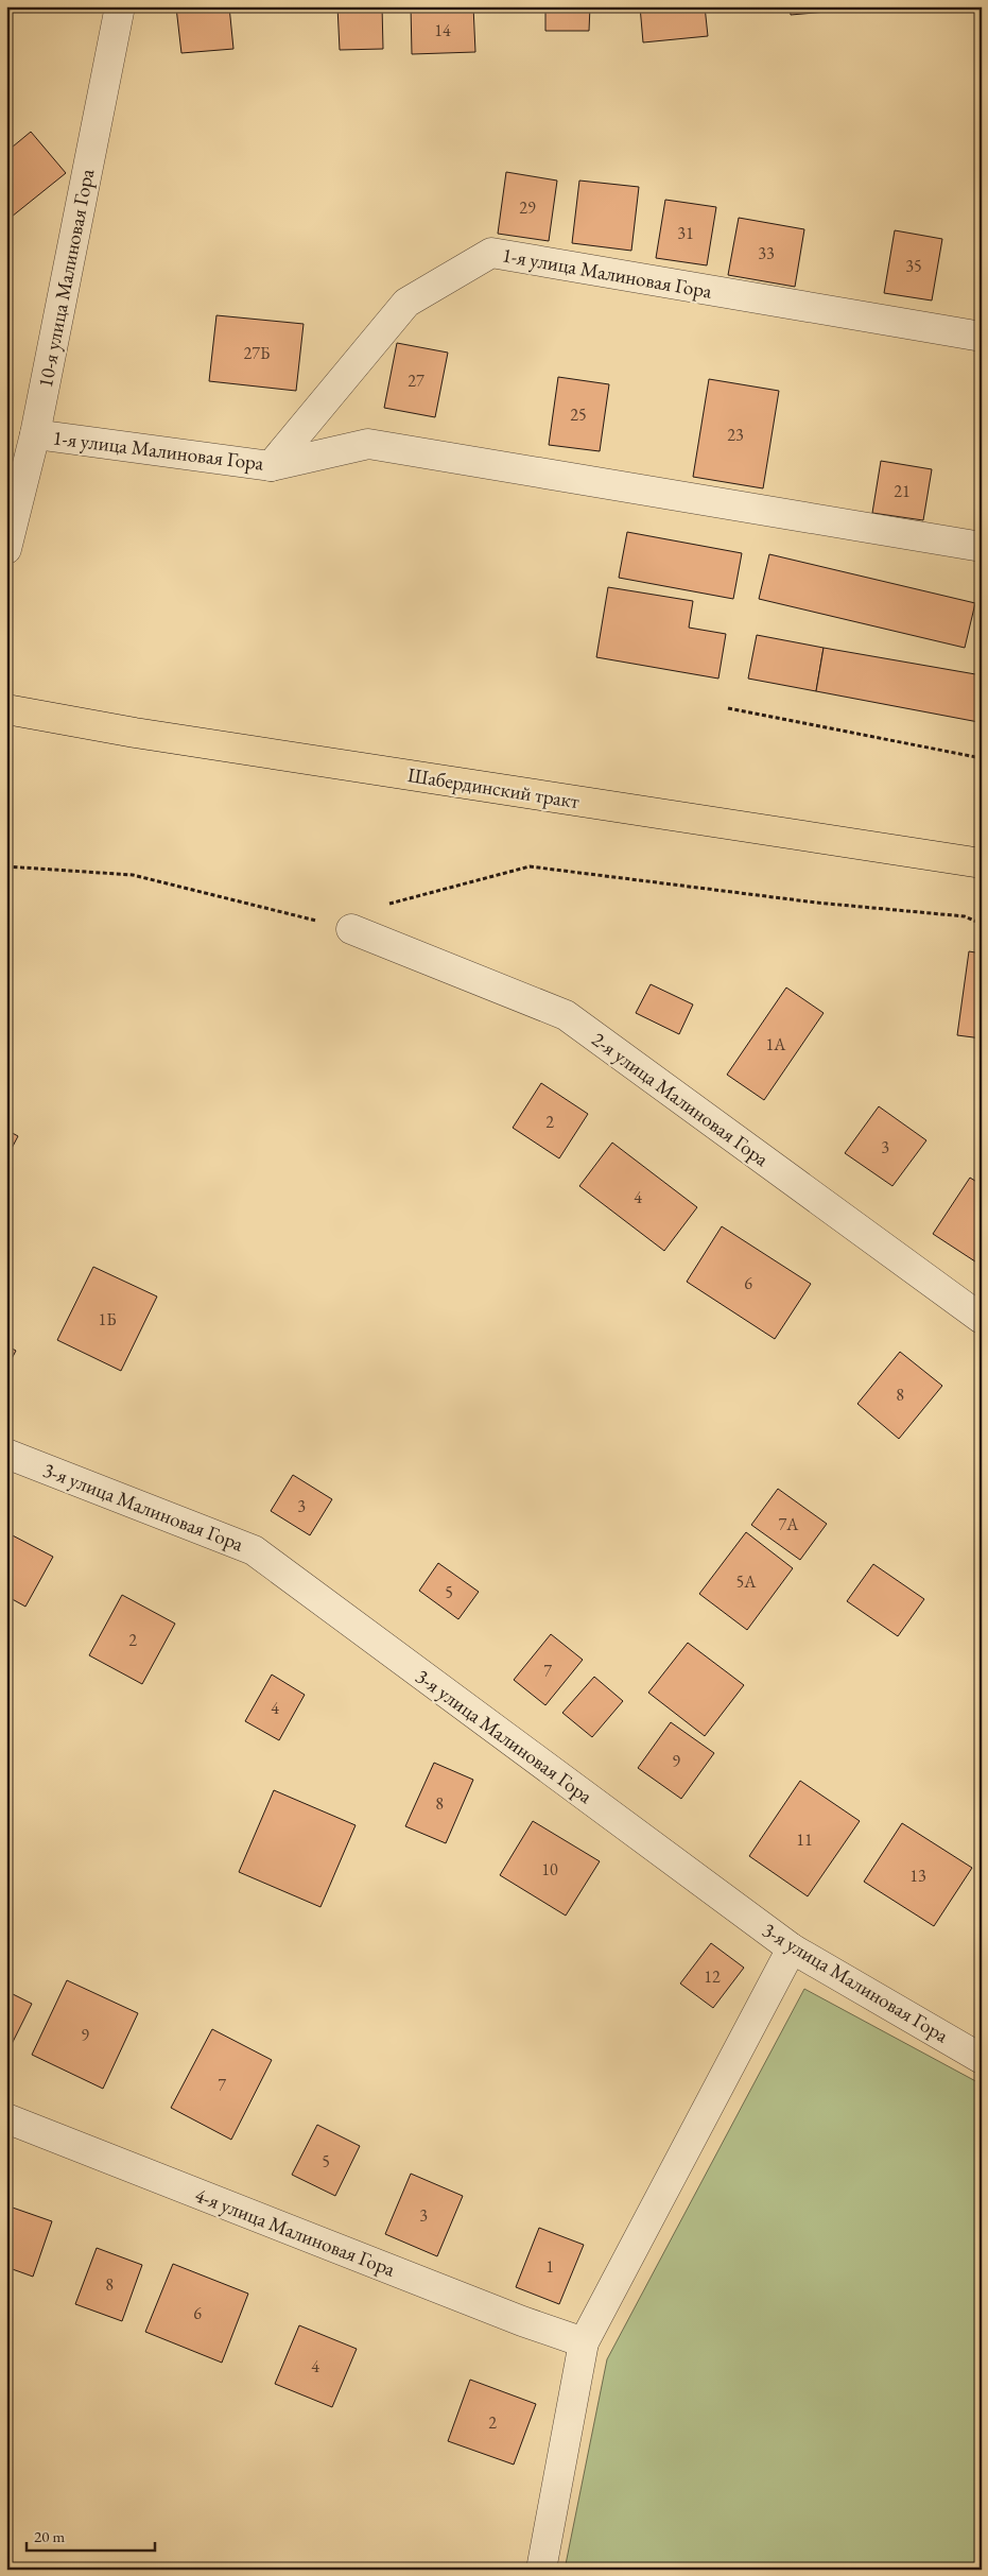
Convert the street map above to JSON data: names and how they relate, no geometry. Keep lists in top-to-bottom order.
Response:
{
  "streets": {
    "main road": ["Шабердинский тракт"],
    "street": [
      "1-я улица Малиновая Гора",
      "10-я улица Малиновая Гора",
      "2-я улица Малиновая Гора",
      "3-я улица Малиновая Гора",
      "4-я улица Малиновая Гора"
    ]
  },
  "crossings": [
    ["1-я улица Малиновая Гора", "10-я улица Малиновая Гора"]
  ],
  "house_numbers": [
    "14",
    "29",
    "31",
    "33",
    "35",
    "27Б",
    "27",
    "25",
    "23",
    "21",
    "1А",
    "2",
    "3",
    "4",
    "6",
    "1Б",
    "8",
    "3",
    "7А",
    "5А",
    "5",
    "2",
    "7",
    "4",
    "9",
    "8",
    "11",
    "10",
    "13",
    "12",
    "9",
    "7",
    "5",
    "3",
    "1",
    "8",
    "6",
    "4",
    "2"
  ],
  "scale_bar": "20 m"
}
